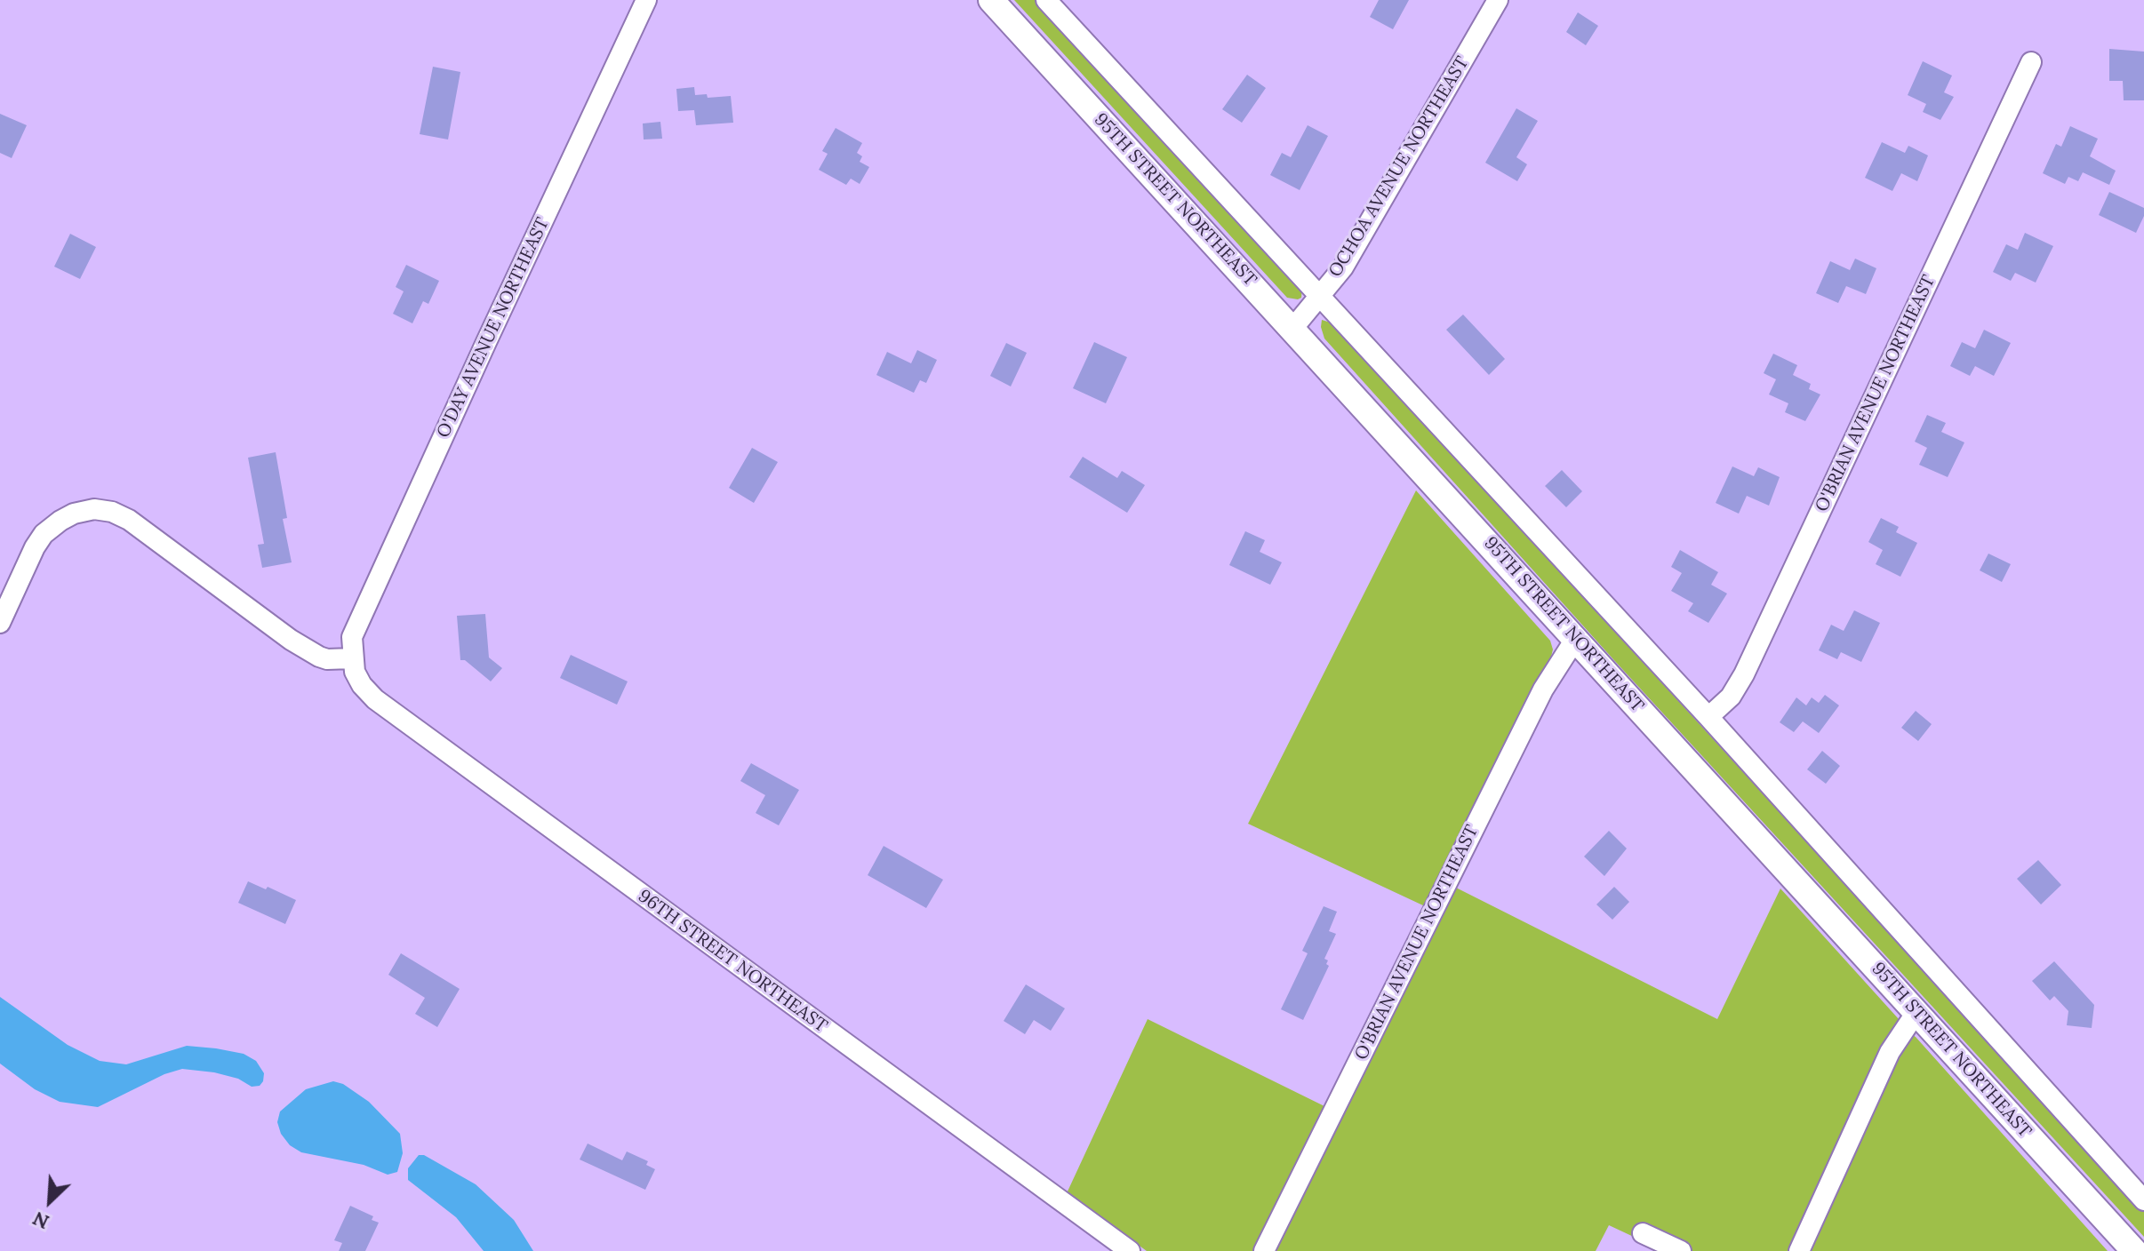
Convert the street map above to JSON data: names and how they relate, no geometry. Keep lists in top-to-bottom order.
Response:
{
  "streets": {
    "main road": ["95TH STREET NORTHEAST"],
    "street": [
      "OCHOA AVENUE NORTHEAST",
      "O'DAY AVENUE NORTHEAST",
      "O'BRIAN AVENUE NORTHEAST",
      "96TH STREET NORTHEAST"
    ]
  },
  "crossings": [
    ["OCHOA AVENUE NORTHEAST", "95TH STREET NORTHEAST"],
    ["95TH STREET NORTHEAST", "O'BRIAN AVENUE NORTHEAST"],
    ["O'DAY AVENUE NORTHEAST", "96TH STREET NORTHEAST"]
  ],
  "north": "bottom left"
}
